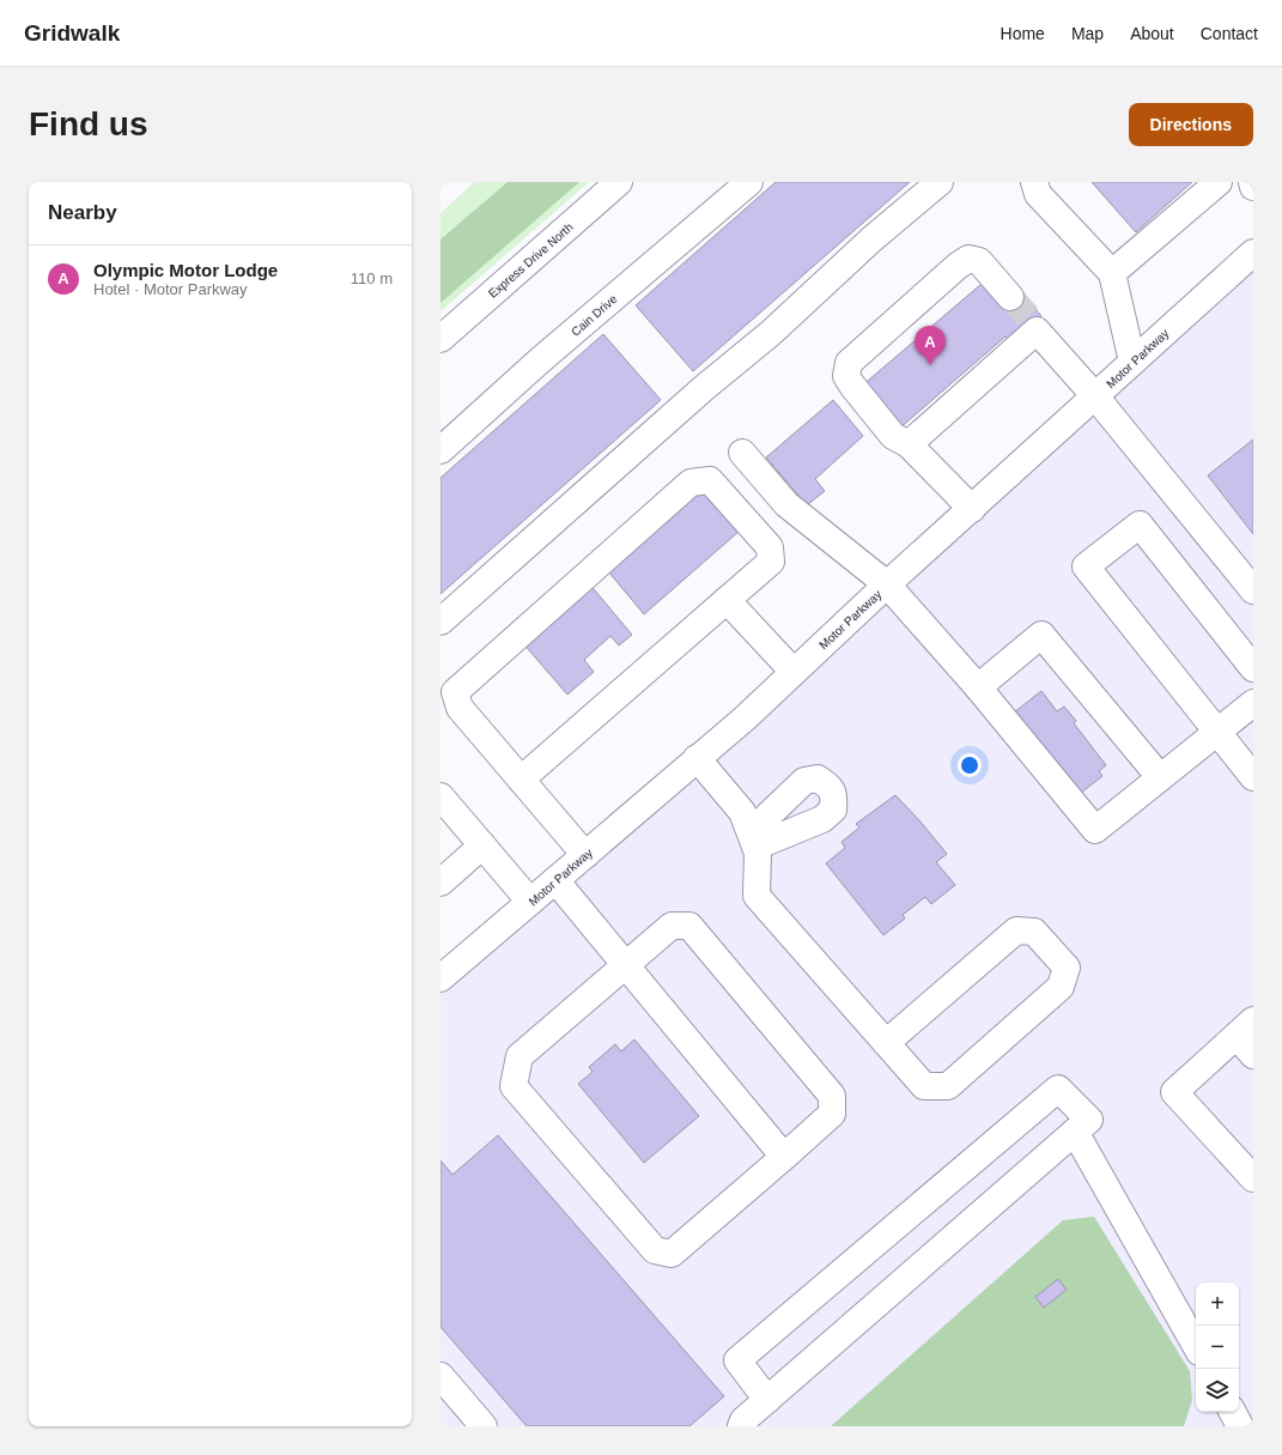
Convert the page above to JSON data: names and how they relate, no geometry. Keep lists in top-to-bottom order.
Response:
{
  "streets": {
    "main road": ["Express Drive North", "Cain Drive", "Motor Parkway"]
  },
  "page": {
    "header": "Gridwalk",
    "nav": [
      "Home",
      "Map",
      "About",
      "Contact"
    ],
    "buttons": "Directions",
    "title": "Find us",
    "heading": "Nearby",
    "list": [
      {
        "mark": "A",
        "name": "Olympic Motor Lodge",
        "note": "Hotel · Motor Parkway",
        "value": "110 m"
      }
    ],
    "pins": "A",
    "map_buttons": ["+", "−"]
  }
}
